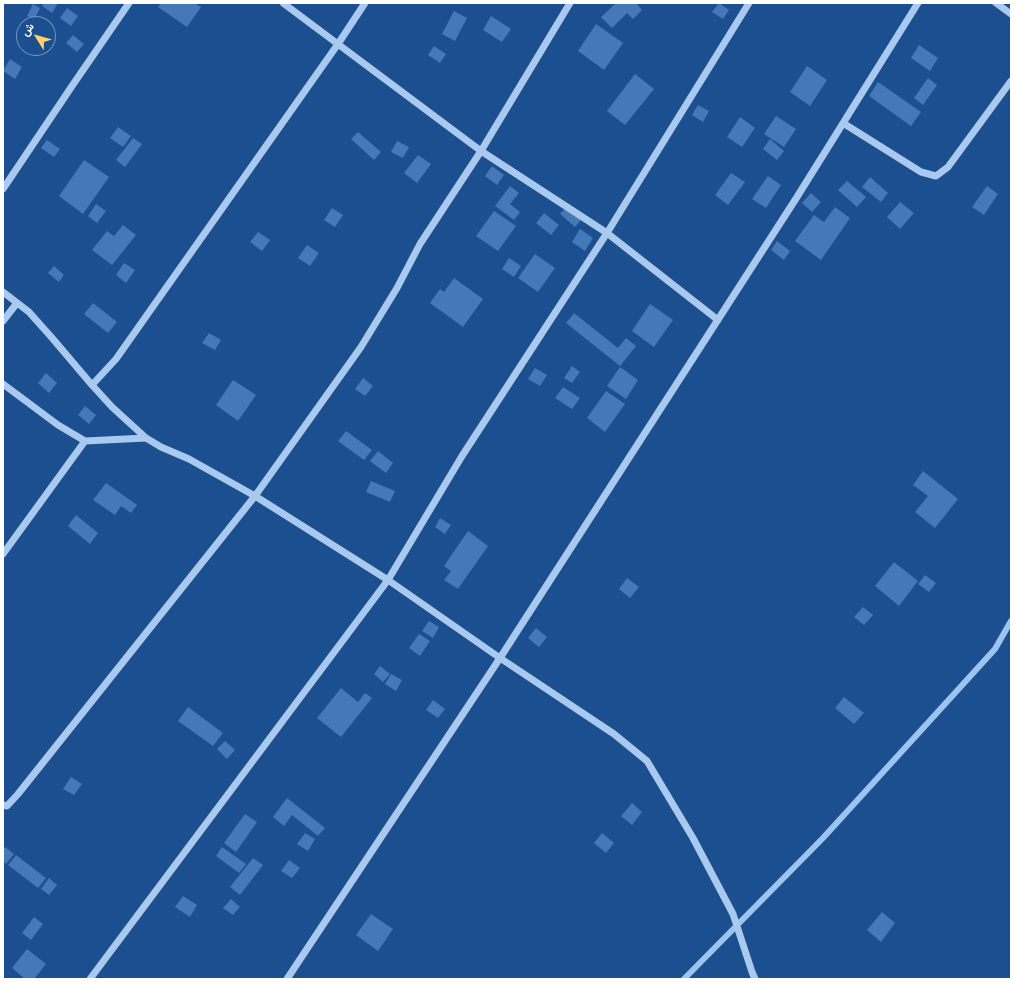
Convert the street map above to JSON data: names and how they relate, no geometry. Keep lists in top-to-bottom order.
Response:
{
  "north": "top left"
}
